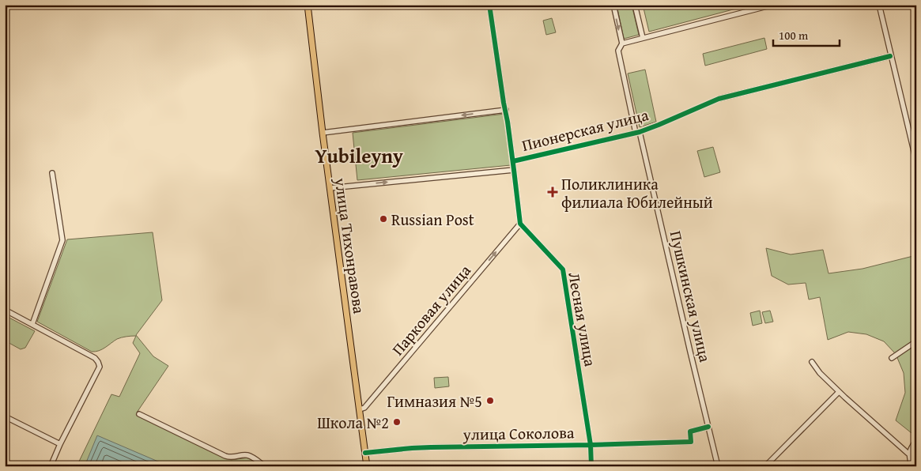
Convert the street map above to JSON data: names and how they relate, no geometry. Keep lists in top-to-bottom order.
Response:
{
  "streets": {
    "main road": ["улица Тихонравова"],
    "street": [
      "Пионерская улица",
      "Пушкинская улица",
      "Парковая улица",
      "Лесная улица",
      "улица Соколова"
    ]
  },
  "crossings": [
    ["Пионерская улица", "улица Тихонравова"],
    ["Пионерская улица", "Пушкинская улица"],
    ["улица Тихонравова", "Парковая улица"],
    ["улица Тихонравова", "улица Соколова"],
    ["Пушкинская улица", "улица Соколова"],
    ["Парковая улица", "Лесная улица"],
    ["Лесная улица", "улица Соколова"]
  ],
  "one_way": ["Парковая улица"],
  "districts": ["Yubileyny"],
  "places": {
    "health": ["Поликлиника филиала Юбилейный"],
    "other": ["Russian Post", "Гимназия №5", "Школа №2"]
  },
  "scale_bar": "100 m"
}
